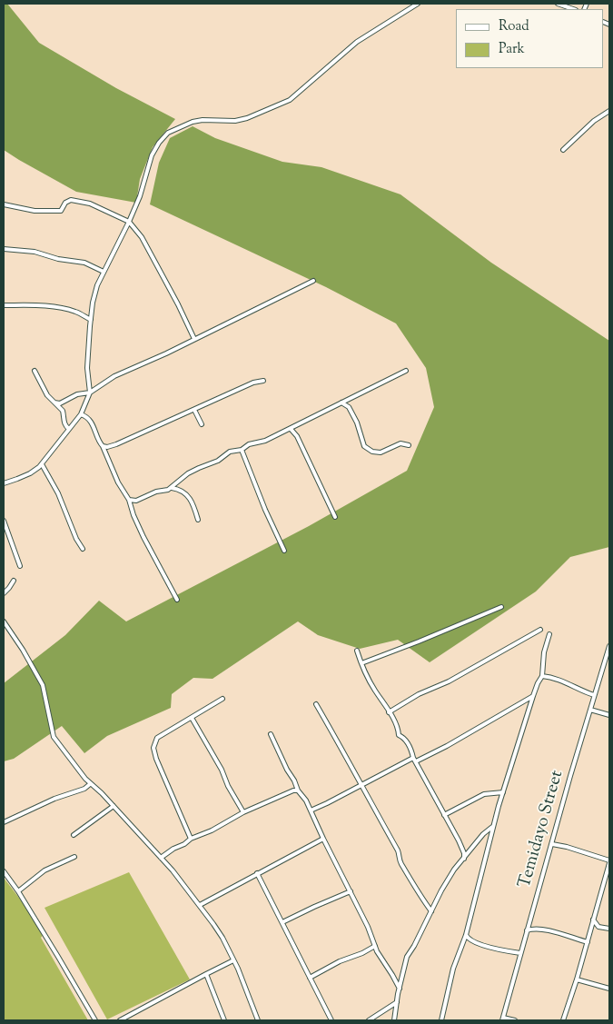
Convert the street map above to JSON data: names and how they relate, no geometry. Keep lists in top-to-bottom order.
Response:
{
  "streets": {
    "street": ["Temidayo Street"]
  },
  "legend": ["Road", "Park"]
}
